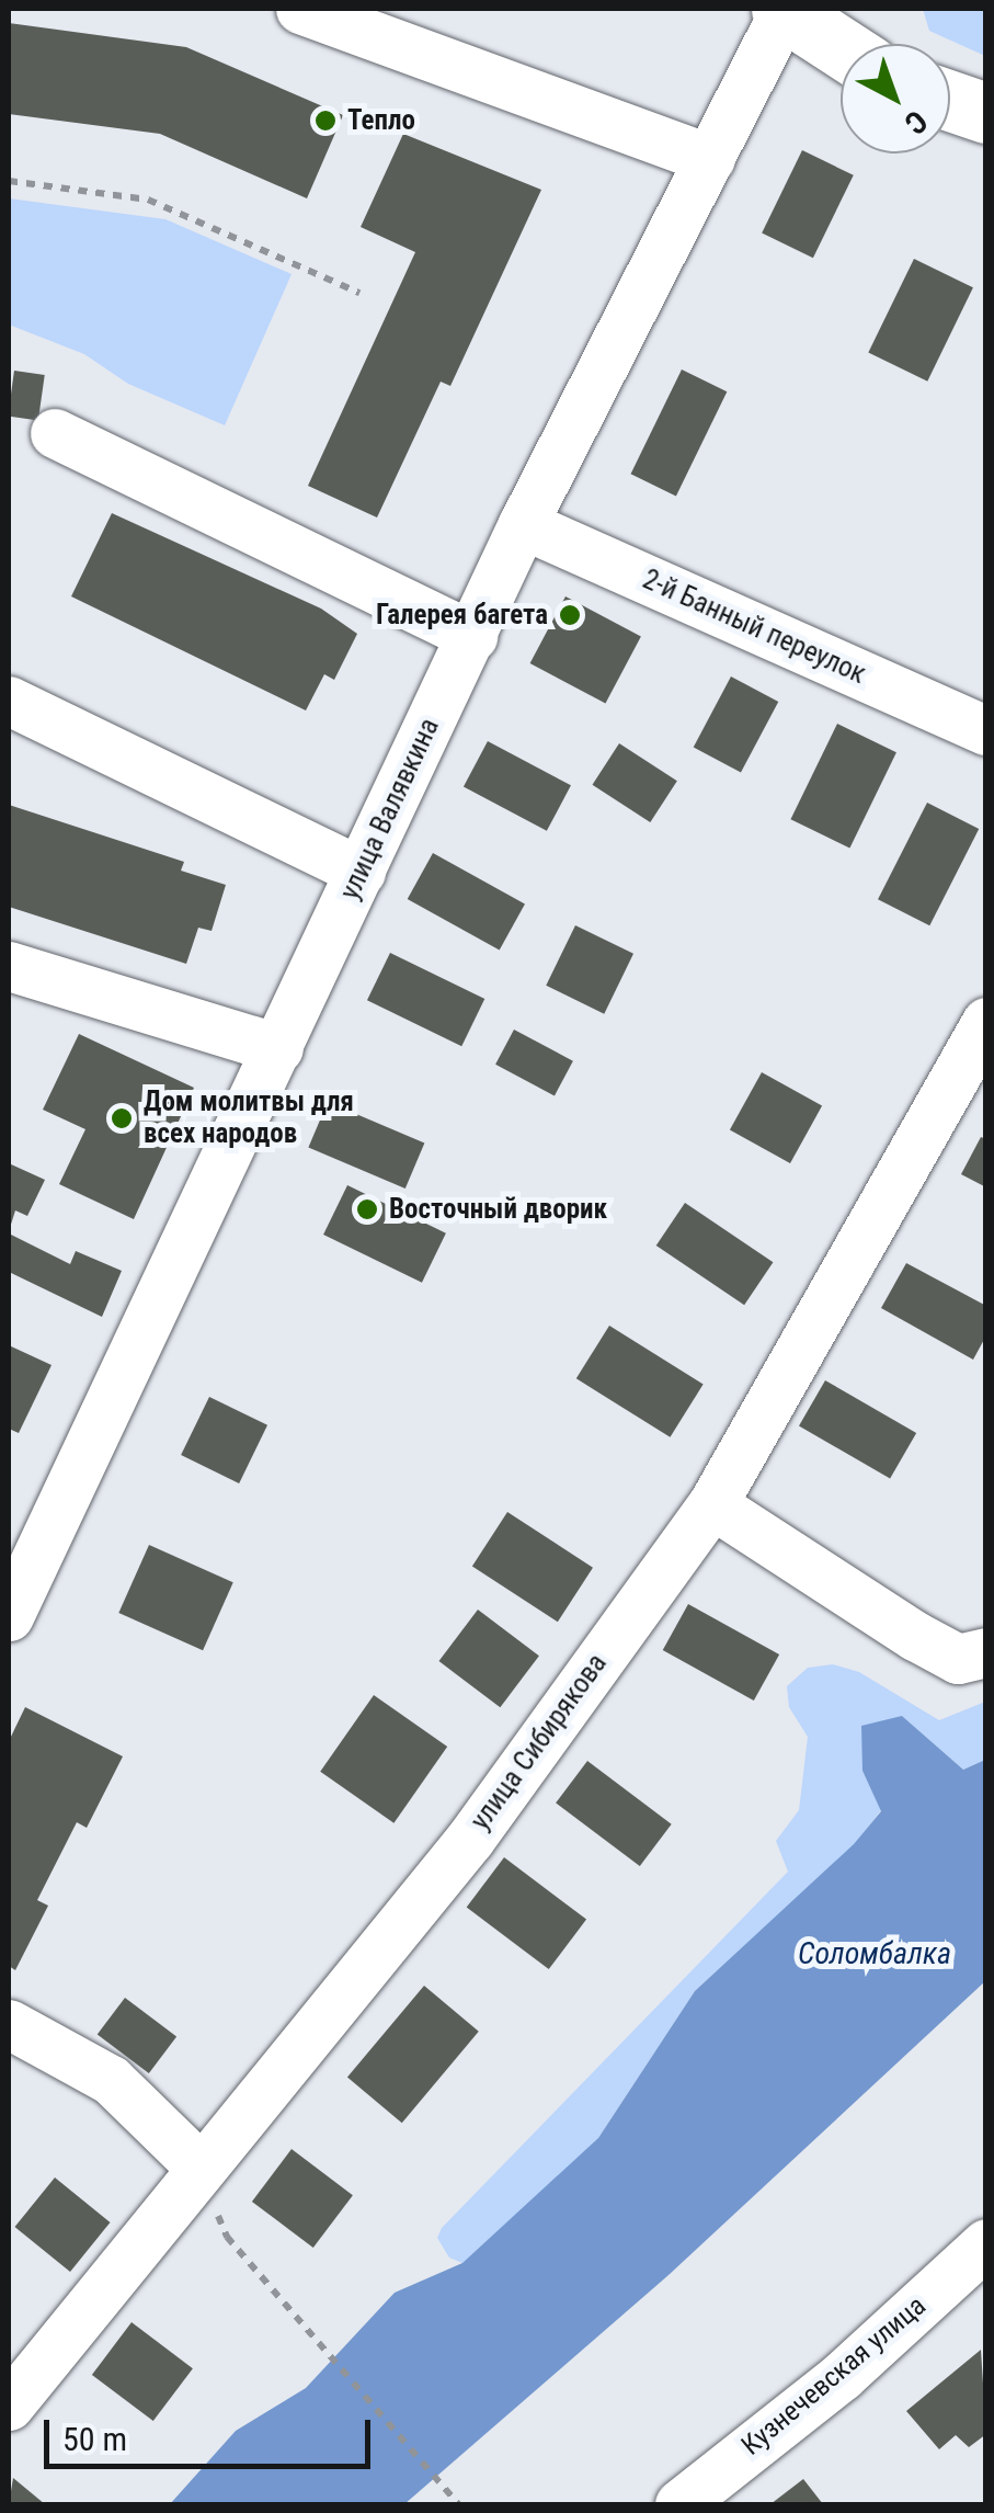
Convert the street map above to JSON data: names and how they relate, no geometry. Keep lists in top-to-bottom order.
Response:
{
  "streets": {
    "street": [
      "2-й Банный переулок",
      "улица Валявкина",
      "улица Сибирякова",
      "Кузнечевская улица"
    ]
  },
  "crossings": [
    ["2-й Банный переулок", "улица Валявкина"]
  ],
  "water": ["Соломбалка"],
  "places": [
    "Тепло",
    "Галерея багета",
    "Дом молитвы для всех народов",
    "Восточный дворик"
  ],
  "scale_bar": "50 m",
  "north": "bottom right"
}
